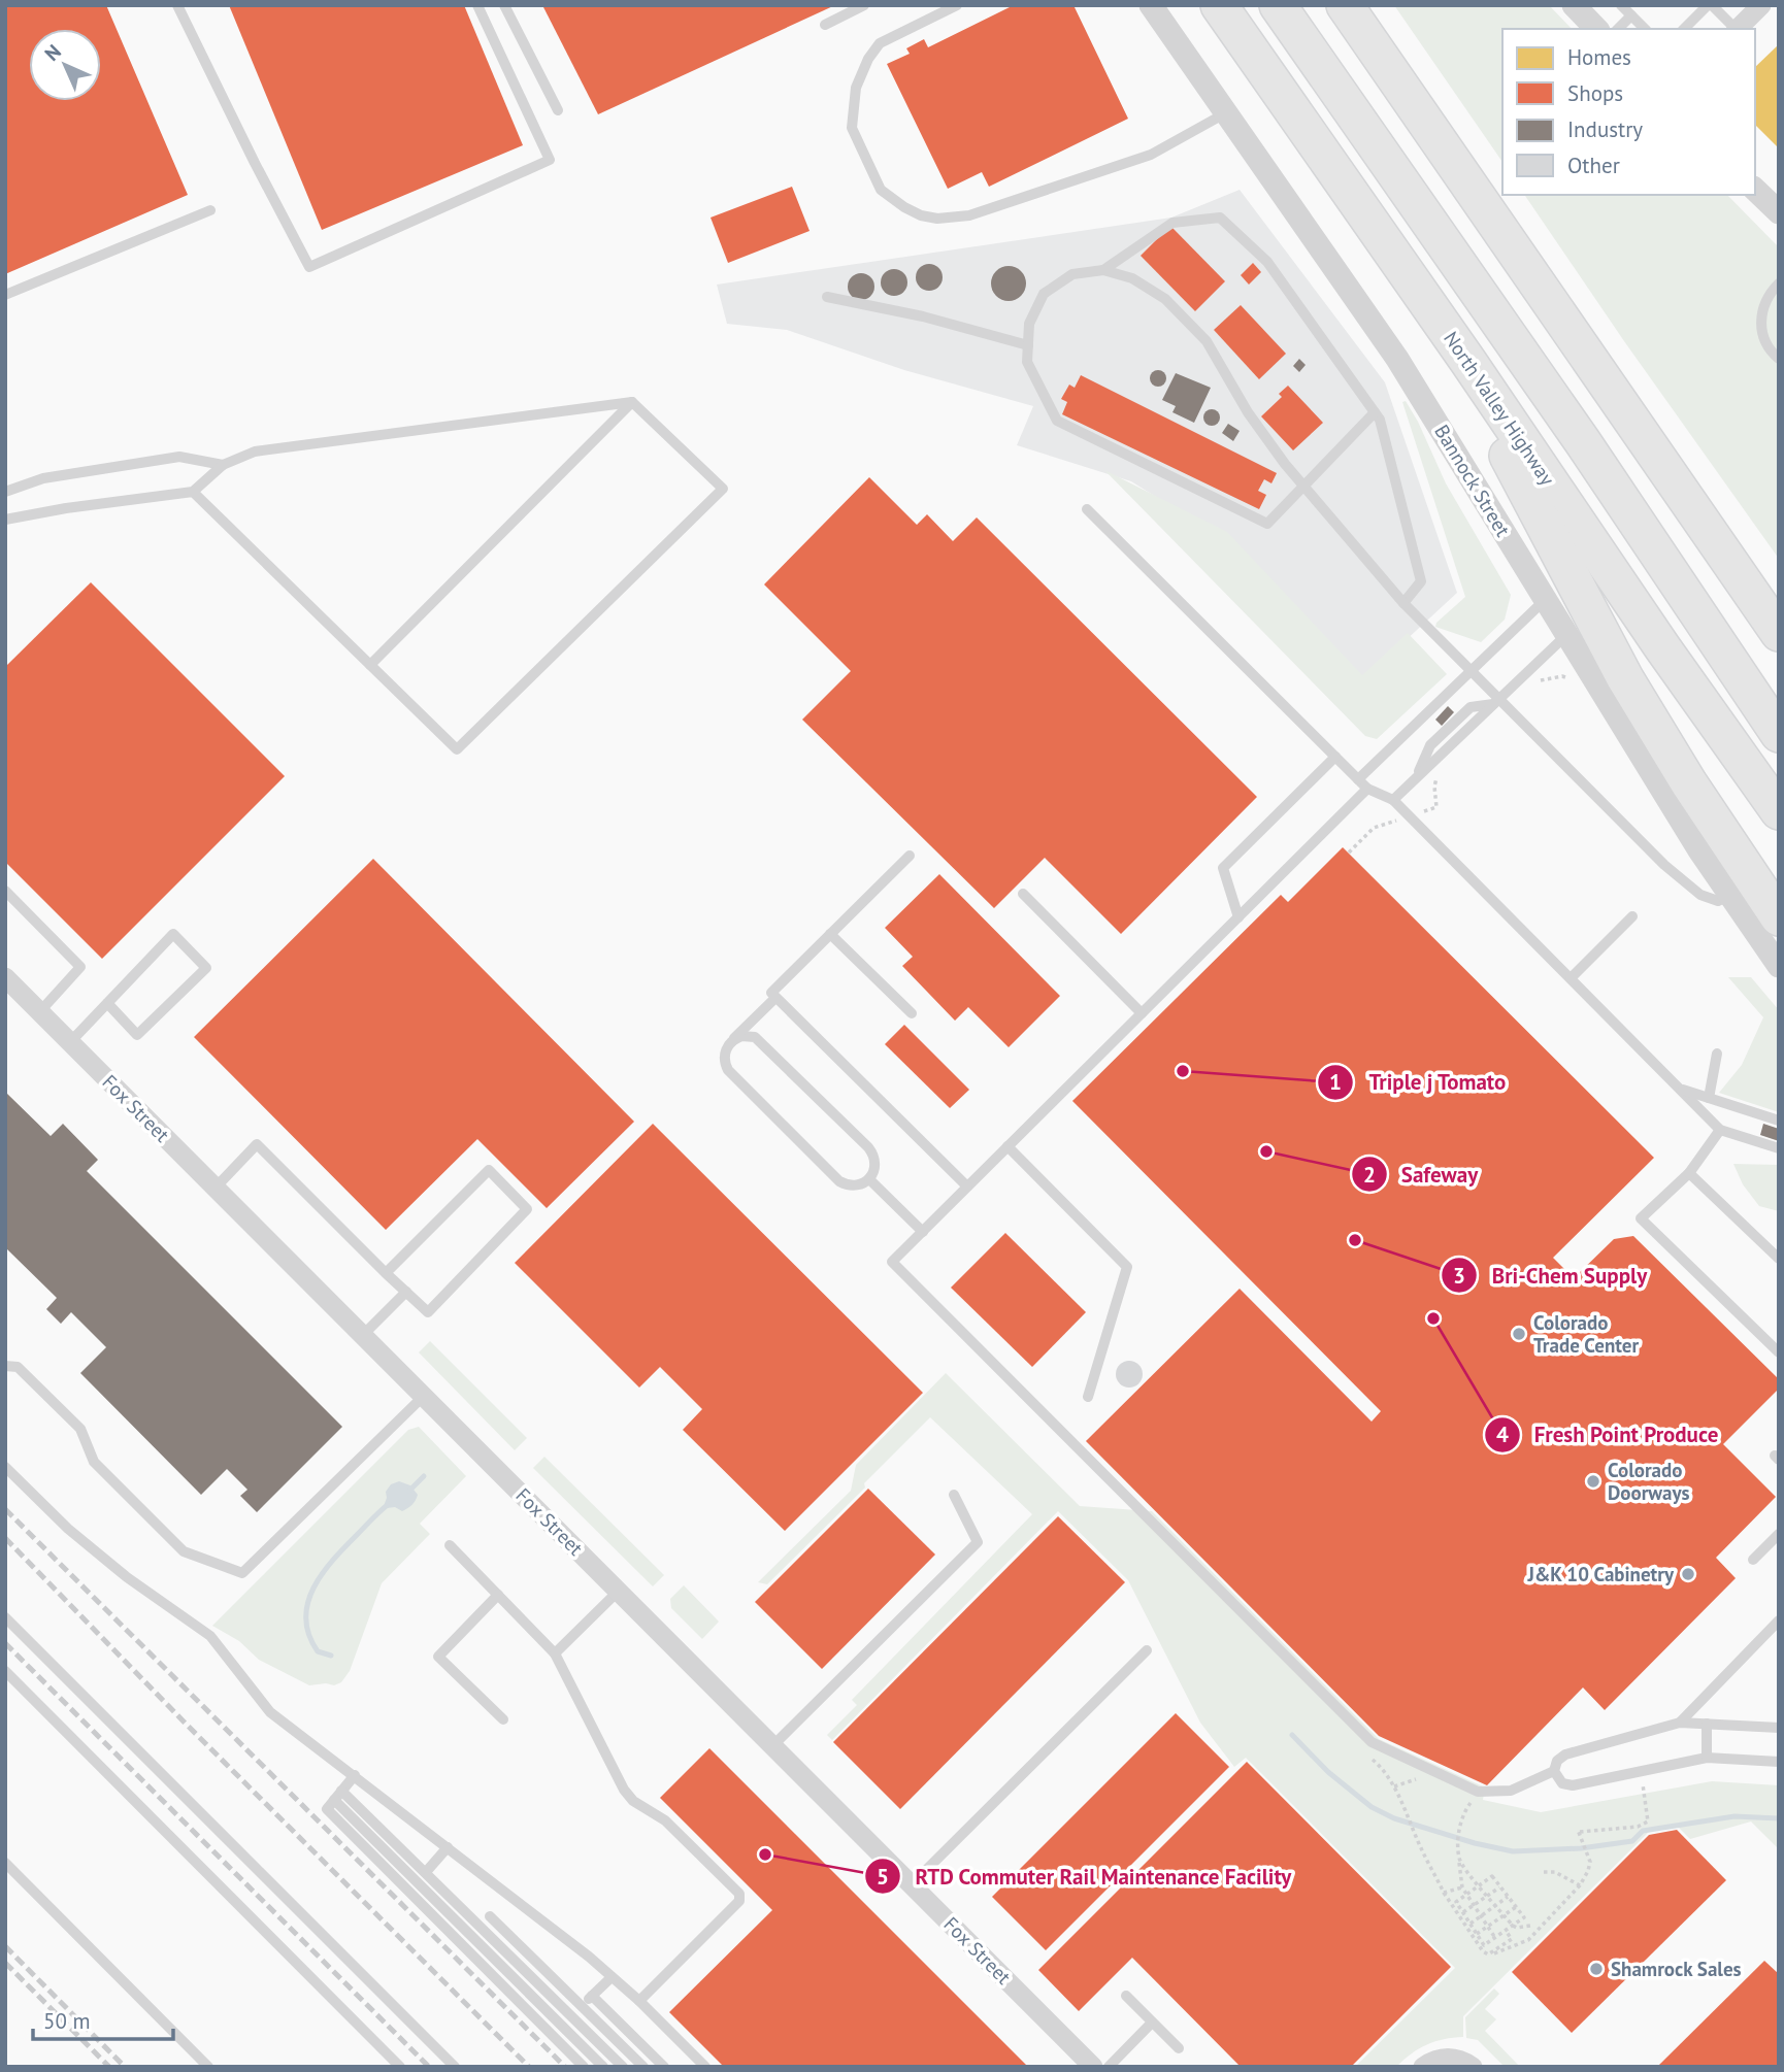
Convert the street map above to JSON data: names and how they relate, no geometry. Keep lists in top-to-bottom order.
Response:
{
  "streets": {
    "highway": ["North Valley Highway"],
    "street": ["Bannock Street", "Fox Street"]
  },
  "places": [
    "Triple j Tomato",
    "Safeway",
    "Bri-Chem Supply",
    "Fresh Point Produce",
    "Colorado Trade Center",
    "Colorado Doorways",
    "J&K 10 Cabinetry",
    "RTD Commuter Rail Maintenance Facility",
    "Shamrock Sales"
  ],
  "legend": [
    "Homes",
    "Shops",
    "Industry",
    "Other"
  ],
  "scale_bar": "50 m",
  "north": "top left"
}
